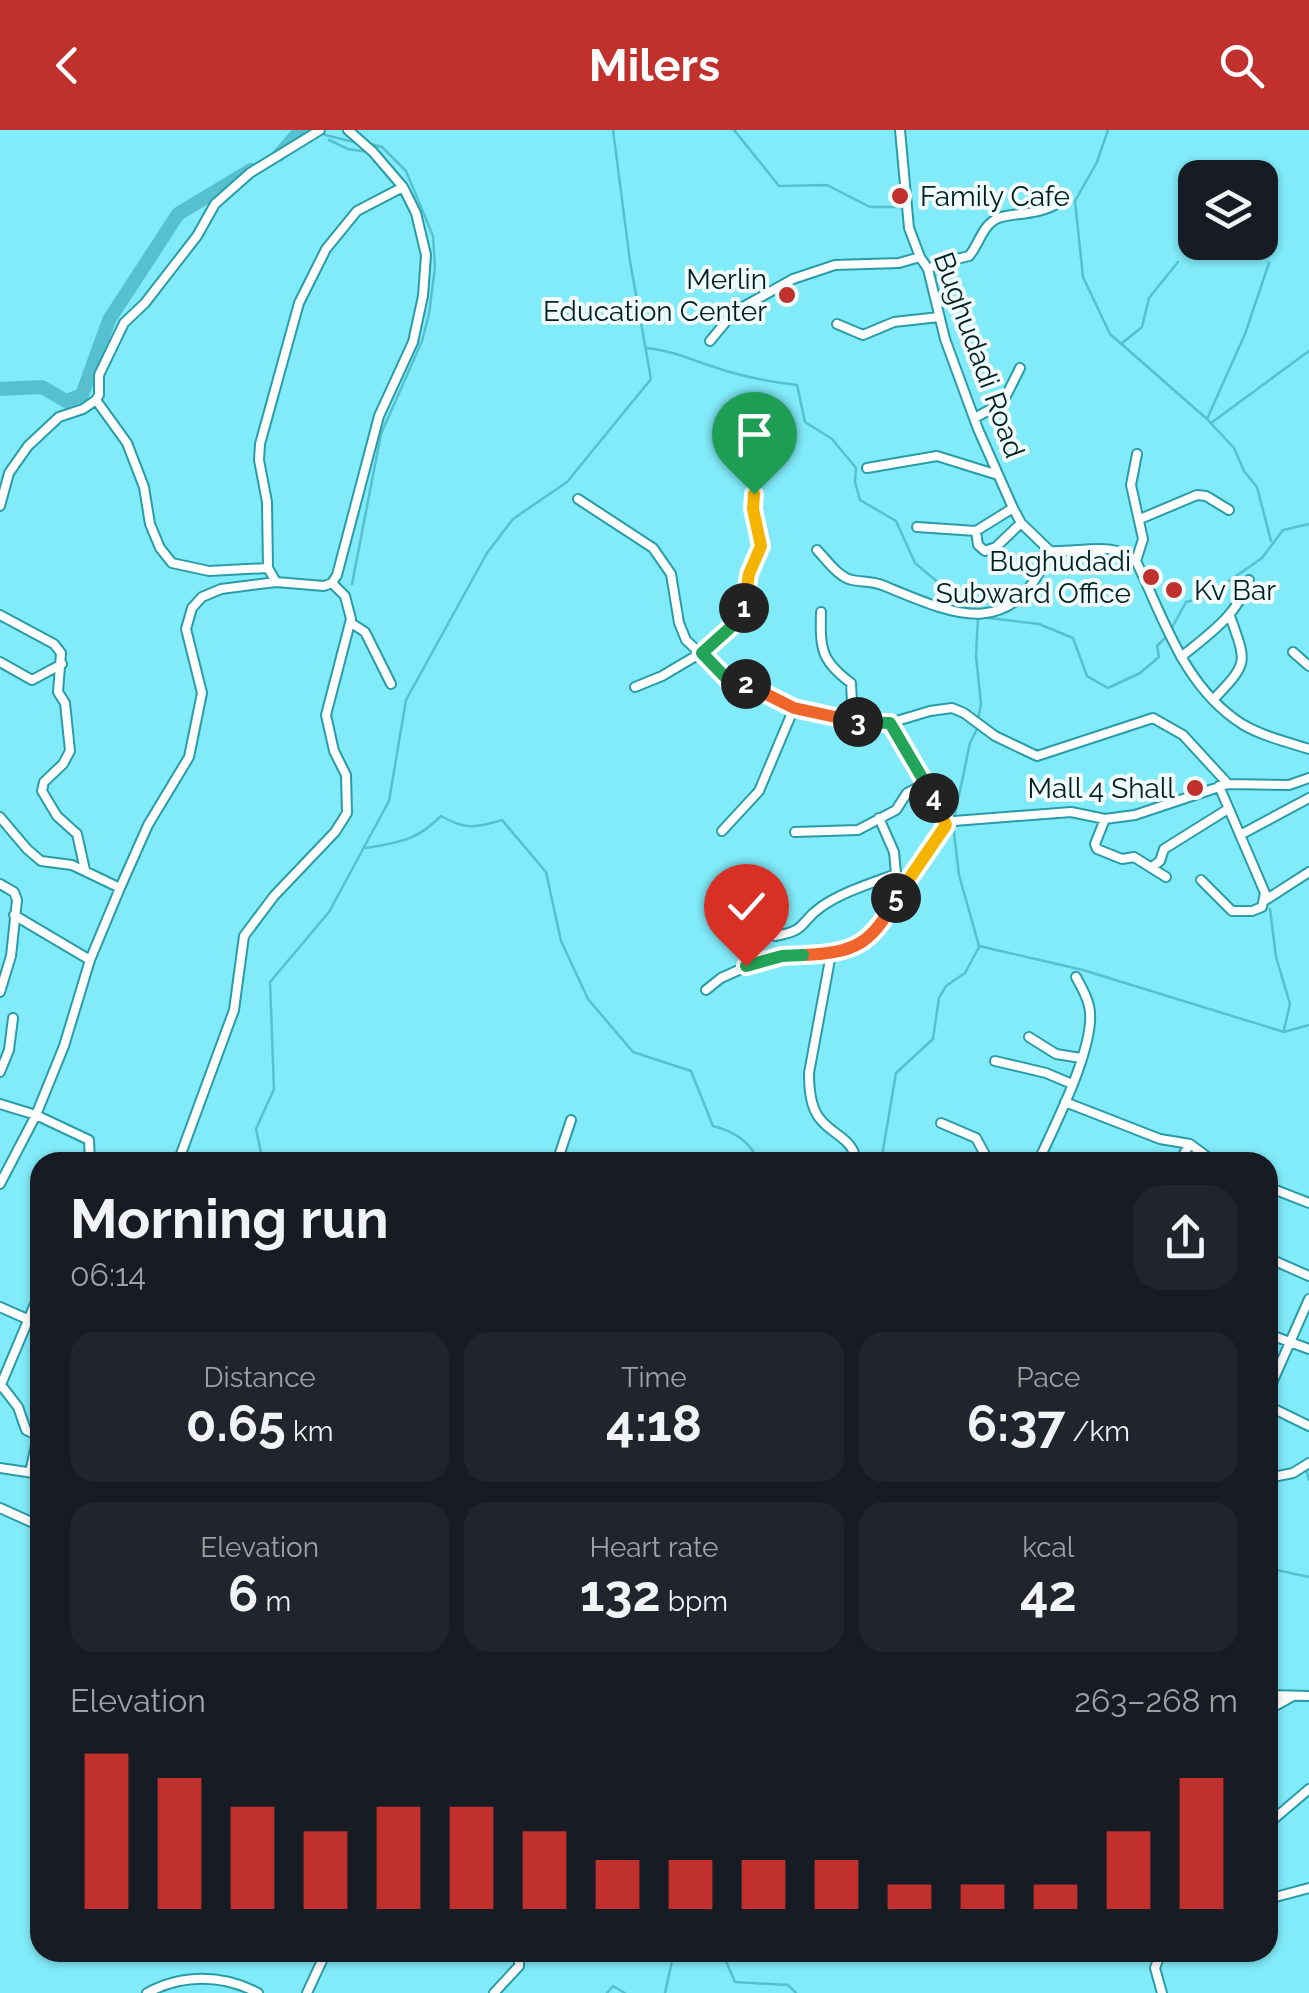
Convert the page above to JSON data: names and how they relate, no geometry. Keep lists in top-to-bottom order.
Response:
{
  "streets": {
    "street": ["Bughudadi Road"]
  },
  "places": [
    "Family Cafe",
    "Merlin Education Center",
    "Bughudadi Subward Office",
    "Kv Bar",
    "Mall 4 Shall"
  ],
  "page": {
    "header": "Milers",
    "pins": [
      "1",
      "2",
      "3",
      "4",
      "5"
    ],
    "heading": ["Morning run", "06:14"],
    "stats": [
      ["Distance", "0.65 km"],
      ["Time", "4:18"],
      ["Pace", "6:37 /km"],
      ["Elevation", "6 m"],
      ["Heart rate", "132 bpm"],
      ["kcal", "42"]
    ],
    "chart": ["Elevation", "263–268 m"]
  }
}
